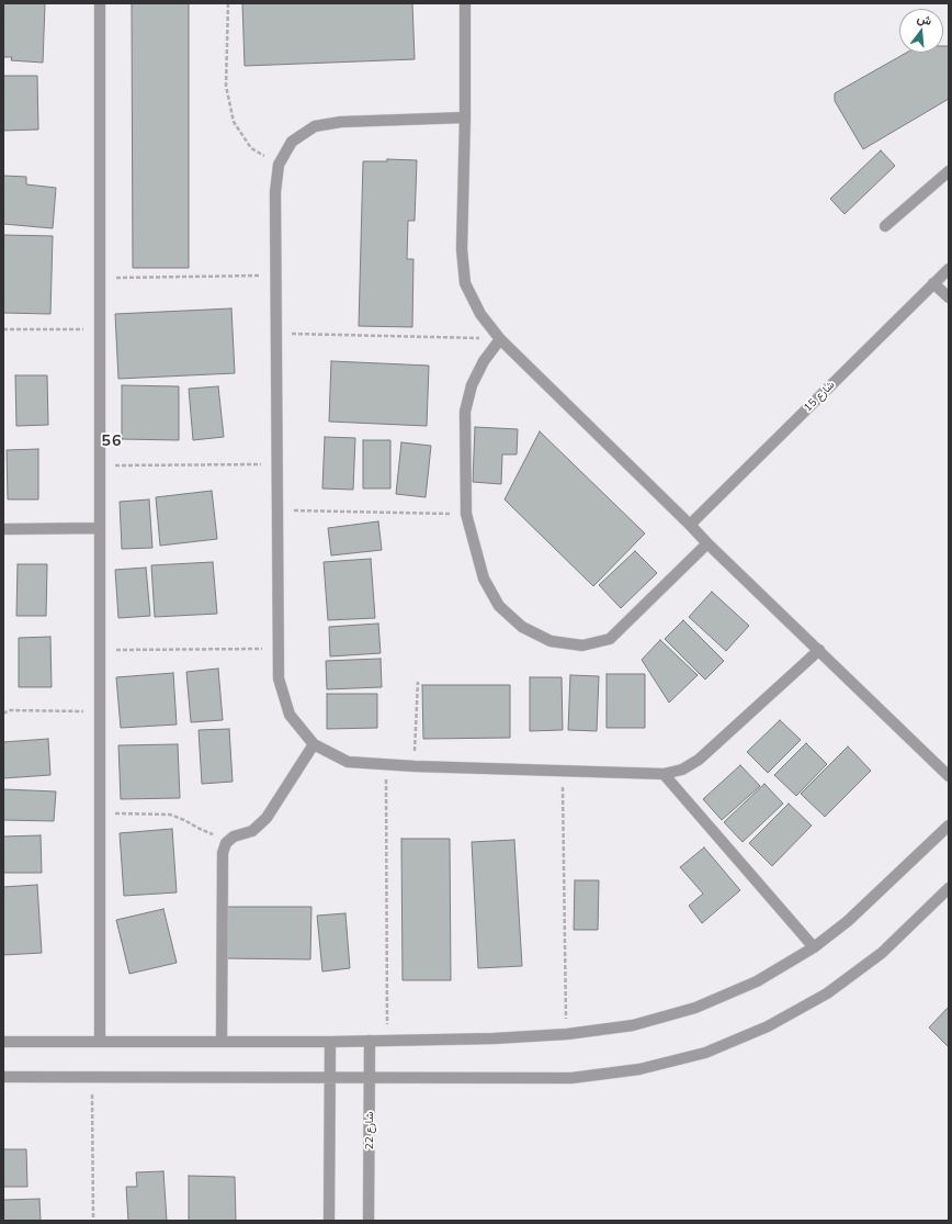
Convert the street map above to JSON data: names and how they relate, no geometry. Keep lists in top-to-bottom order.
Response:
{
  "streets": {
    "street": ["شارع 15", "شارع 22"]
  },
  "districts": ["56"],
  "north": "top"
}
